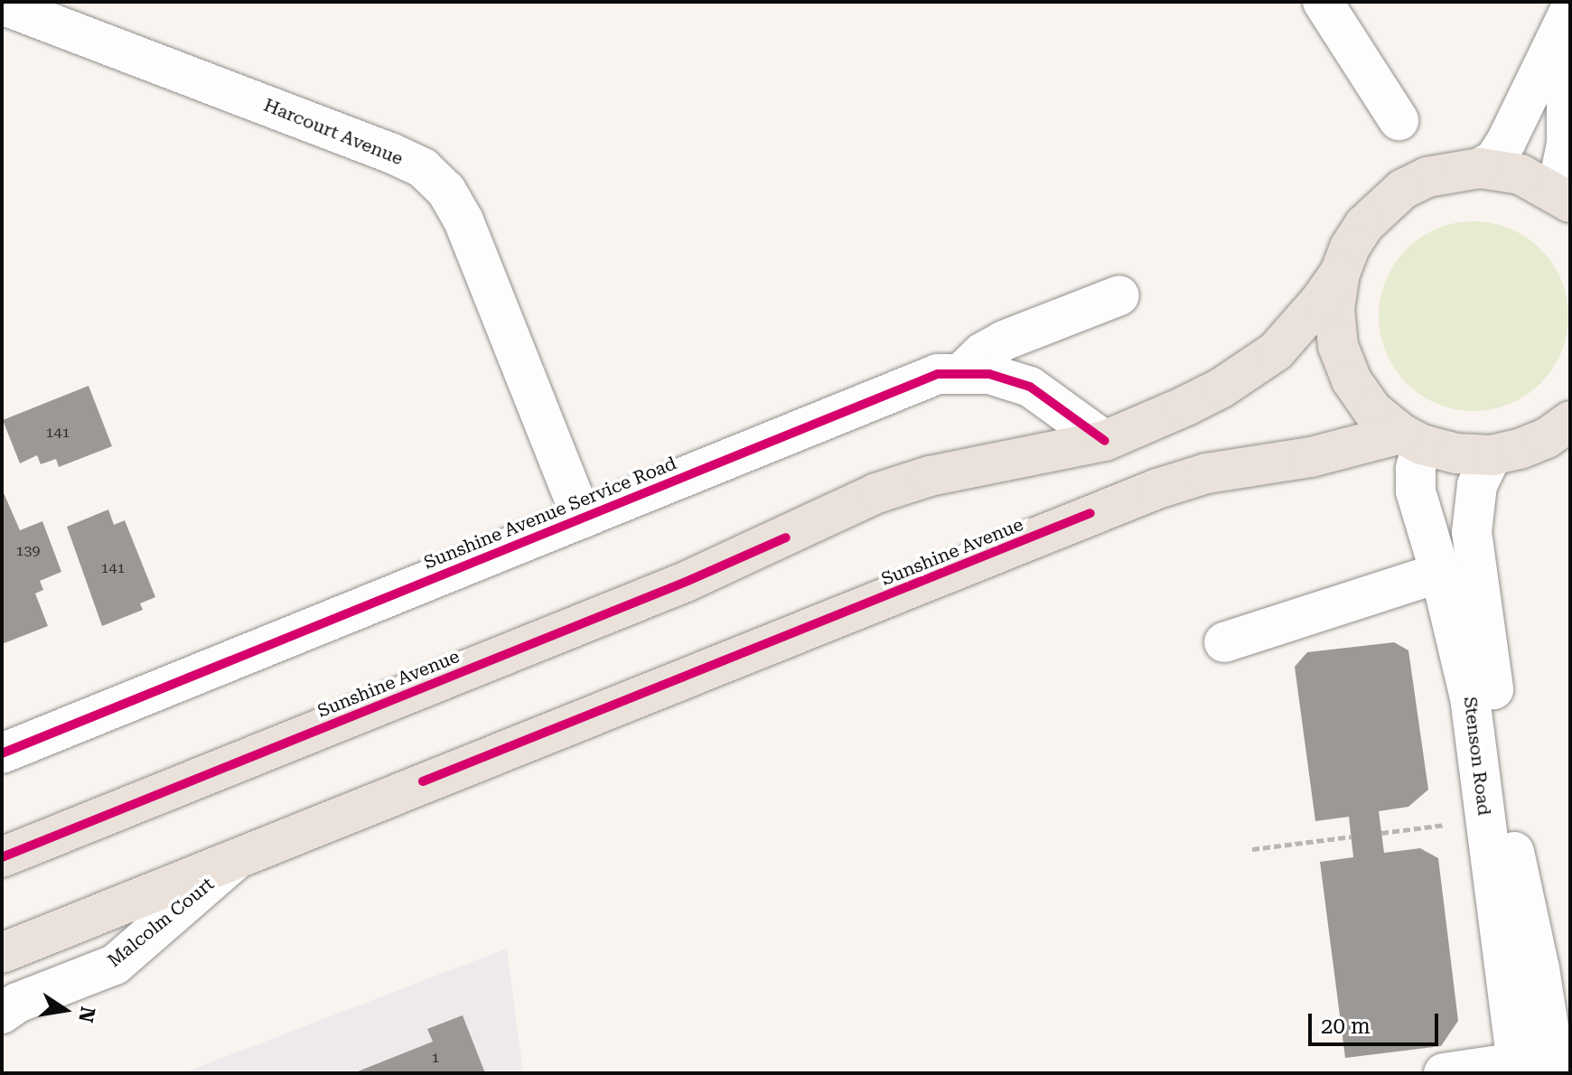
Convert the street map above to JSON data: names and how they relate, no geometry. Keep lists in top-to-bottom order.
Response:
{
  "streets": {
    "main road": ["Sunshine Avenue"],
    "street": [
      "Harcourt Avenue",
      "Sunshine Avenue Service Road",
      "Stenson Road",
      "Malcolm Court"
    ]
  },
  "crossings": [
    ["Harcourt Avenue", "Sunshine Avenue Service Road"],
    ["Sunshine Avenue Service Road", "Sunshine Avenue"],
    ["Sunshine Avenue", "Stenson Road"],
    ["Sunshine Avenue", "Malcolm Court"]
  ],
  "house_numbers": [
    "141",
    "139",
    "141",
    "1"
  ],
  "scale_bar": "20 m",
  "north": "right"
}
